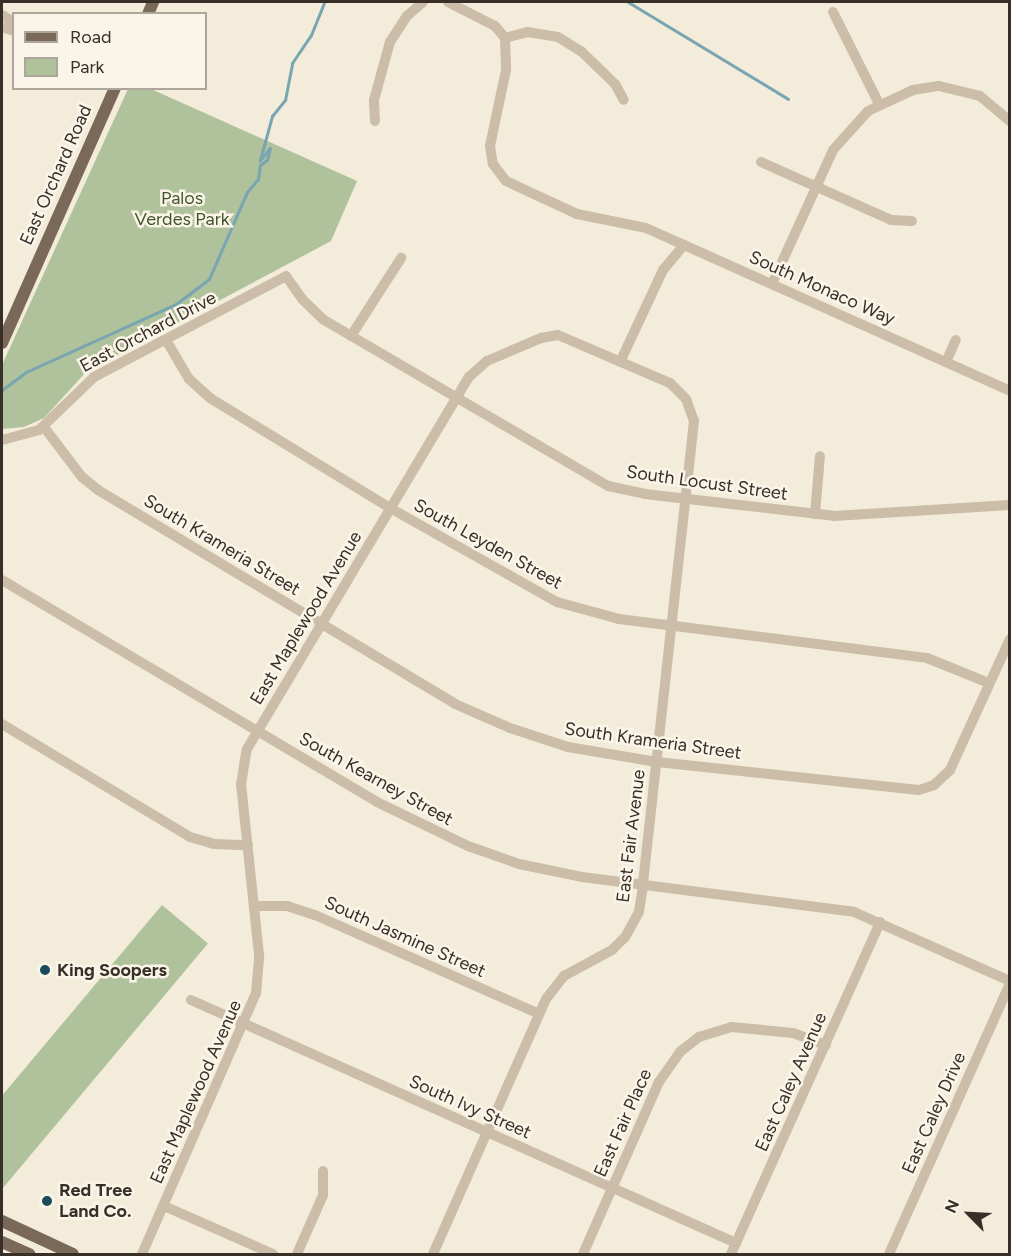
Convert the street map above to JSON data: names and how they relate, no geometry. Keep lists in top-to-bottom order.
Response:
{
  "streets": {
    "main road": ["East Orchard Road"],
    "street": [
      "South Monaco Way",
      "East Orchard Drive",
      "South Locust Street",
      "South Leyden Street",
      "South Krameria Street",
      "East Maplewood Avenue",
      "South Kearney Street",
      "East Fair Avenue",
      "South Jasmine Street",
      "East Caley Avenue",
      "South Ivy Street",
      "East Caley Drive",
      "East Fair Place"
    ]
  },
  "crossings": [
    ["East Orchard Drive", "South Locust Street"],
    ["East Orchard Drive", "South Leyden Street"],
    ["East Orchard Drive", "South Krameria Street"],
    ["South Locust Street", "East Maplewood Avenue"],
    ["South Locust Street", "East Fair Avenue"],
    ["South Leyden Street", "South Krameria Street"],
    ["South Leyden Street", "East Maplewood Avenue"],
    ["South Leyden Street", "East Fair Avenue"],
    ["South Krameria Street", "East Maplewood Avenue"],
    ["South Krameria Street", "East Fair Avenue"],
    ["East Maplewood Avenue", "South Kearney Street"],
    ["East Maplewood Avenue", "East Fair Avenue"],
    ["East Maplewood Avenue", "South Jasmine Street"],
    ["East Maplewood Avenue", "South Ivy Street"],
    ["South Kearney Street", "East Fair Avenue"],
    ["South Kearney Street", "East Caley Avenue"],
    ["South Kearney Street", "East Caley Drive"],
    ["East Fair Avenue", "South Jasmine Street"],
    ["East Fair Avenue", "South Ivy Street"],
    ["East Caley Avenue", "South Ivy Street"],
    ["East Caley Avenue", "East Fair Place"],
    ["South Ivy Street", "East Fair Place"]
  ],
  "parks": ["Palos Verdes Park"],
  "places": ["King Soopers", "Red Tree Land Co."],
  "legend": ["Road", "Park"],
  "north": "top left"
}
